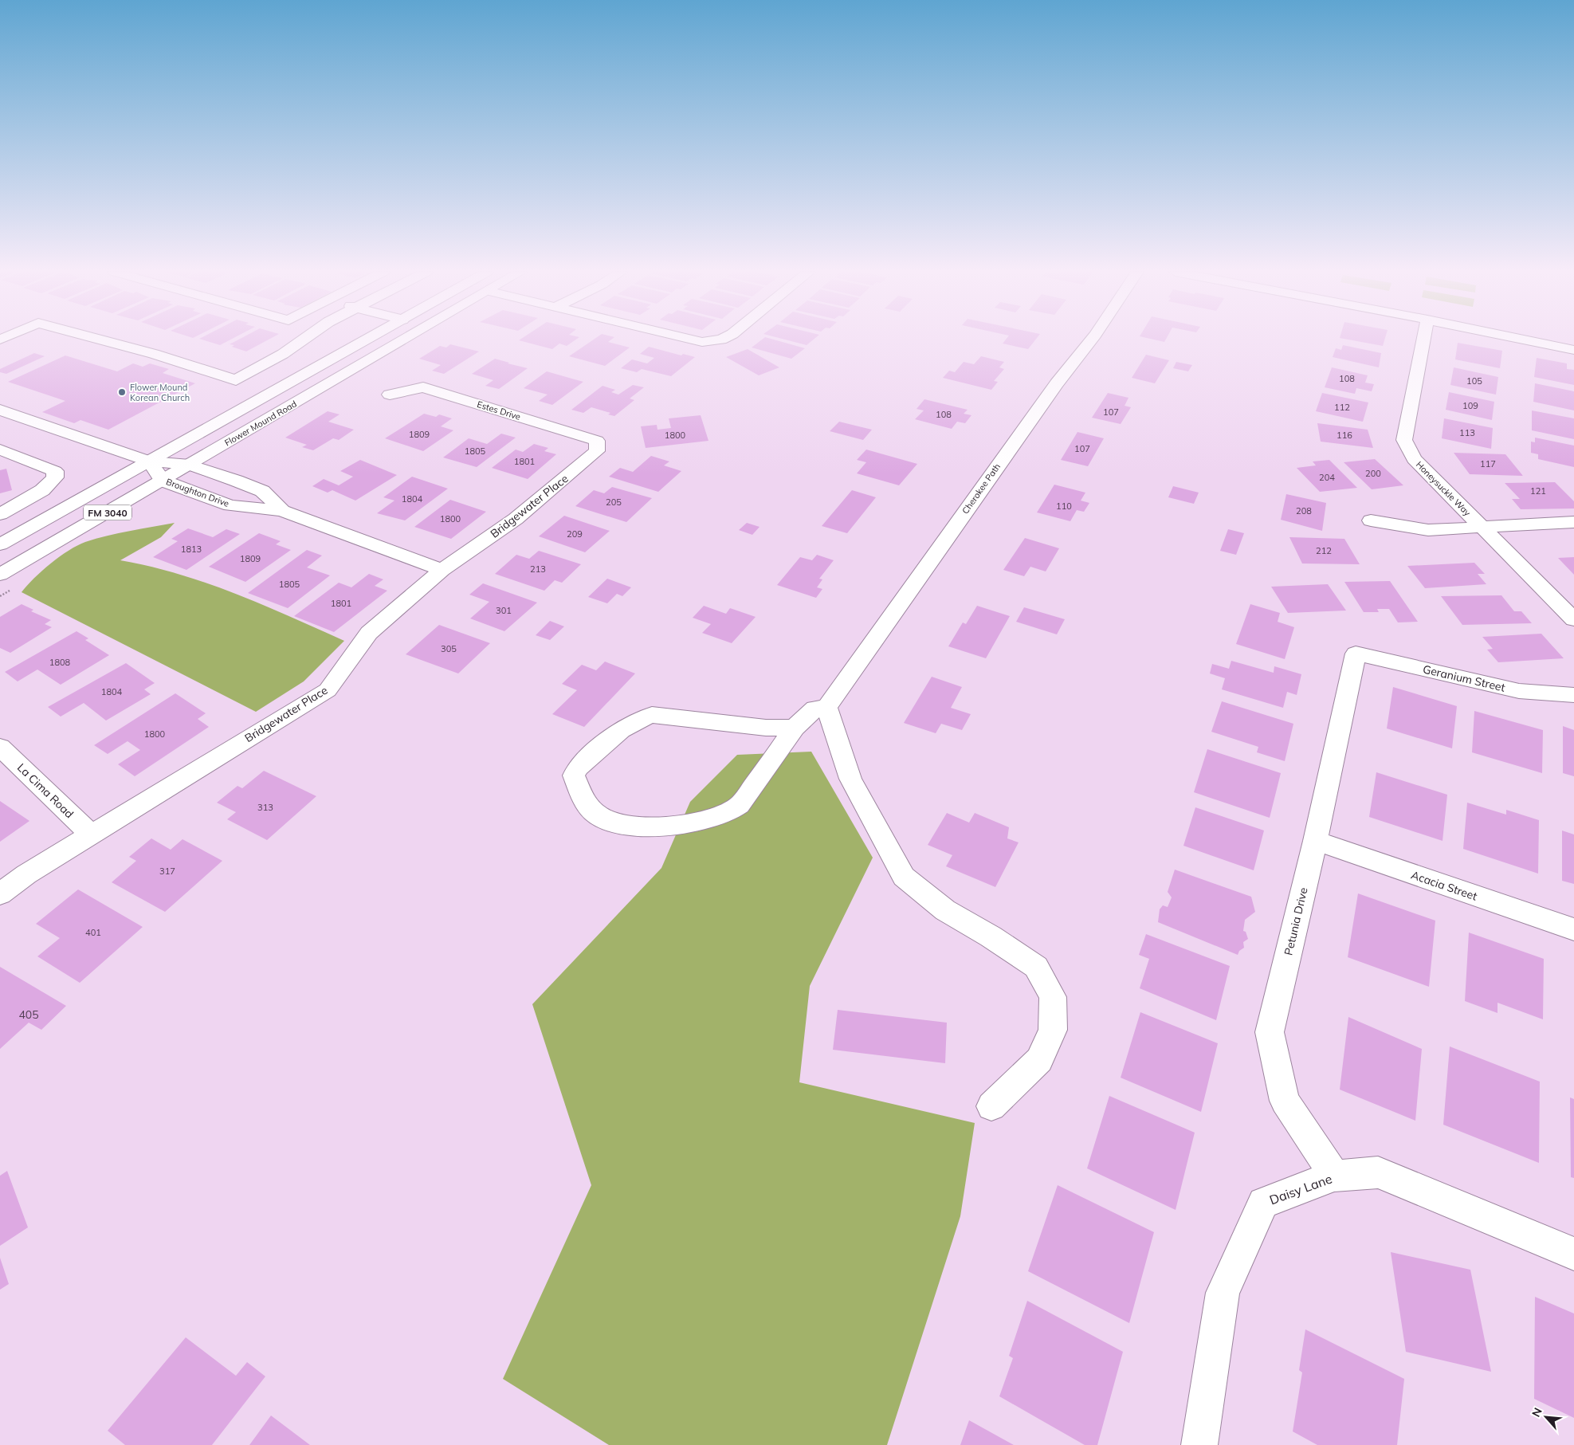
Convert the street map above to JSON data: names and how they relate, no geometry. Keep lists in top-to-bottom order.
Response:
{
  "streets": {
    "street": [
      "Estes Drive",
      "Flower Mound Road",
      "Cherokee Path",
      "Honeysuckle Way",
      "Broughton Drive",
      "Bridgewater Place",
      "FM 3040",
      "Geranium Street",
      "La Cima Road",
      "Acacia Street",
      "Petunia Drive",
      "Daisy Lane"
    ]
  },
  "crossings": [
    ["Estes Drive", "Bridgewater Place"],
    ["Flower Mound Road", "Broughton Drive"],
    ["Broughton Drive", "Bridgewater Place"],
    ["Bridgewater Place", "La Cima Road"],
    ["Geranium Street", "Petunia Drive"],
    ["Acacia Street", "Petunia Drive"],
    ["Petunia Drive", "Daisy Lane"]
  ],
  "places": ["Flower Mound Korean Church"],
  "house_numbers": [
    "108",
    "105",
    "109",
    "112",
    "107",
    "108",
    "113",
    "1809",
    "1800",
    "116",
    "107",
    "1805",
    "1801",
    "117",
    "200",
    "204",
    "121",
    "1804",
    "205",
    "110",
    "208",
    "1800",
    "209",
    "1813",
    "212",
    "1809",
    "213",
    "1805",
    "1801",
    "301",
    "305",
    "1808",
    "1804",
    "1800",
    "313",
    "317",
    "401",
    "405"
  ],
  "north": "top left"
}
